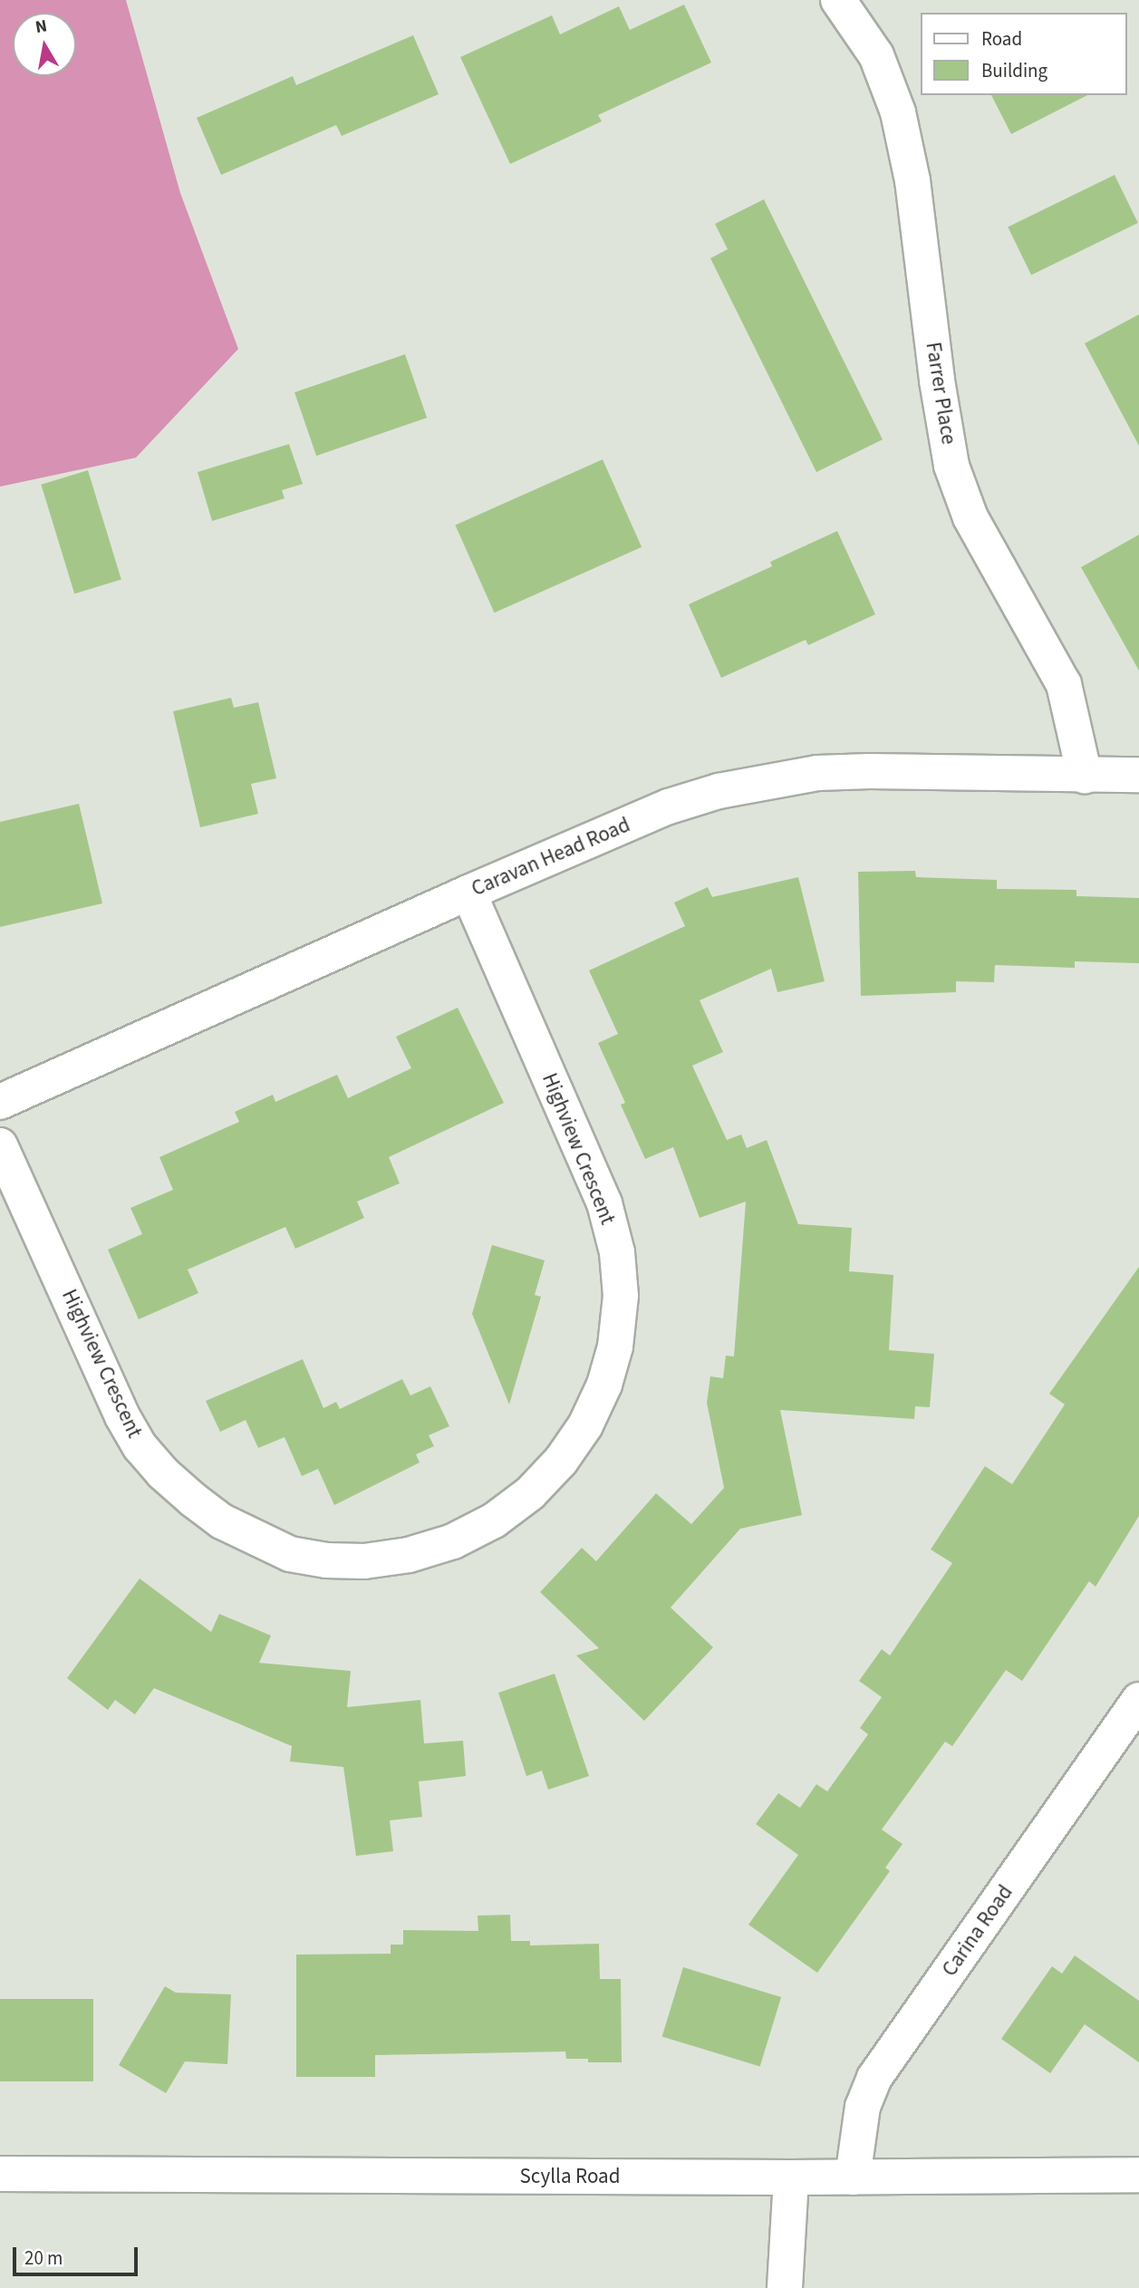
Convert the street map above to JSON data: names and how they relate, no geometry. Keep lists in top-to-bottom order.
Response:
{
  "streets": {
    "street": [
      "Farrer Place",
      "Caravan Head Road",
      "Highview Crescent",
      "Carina Road",
      "Scylla Road"
    ]
  },
  "crossings": [
    ["Farrer Place", "Caravan Head Road"],
    ["Caravan Head Road", "Highview Crescent"],
    ["Carina Road", "Scylla Road"]
  ],
  "legend": ["Road", "Building"],
  "scale_bar": "20 m",
  "north": "top"
}
